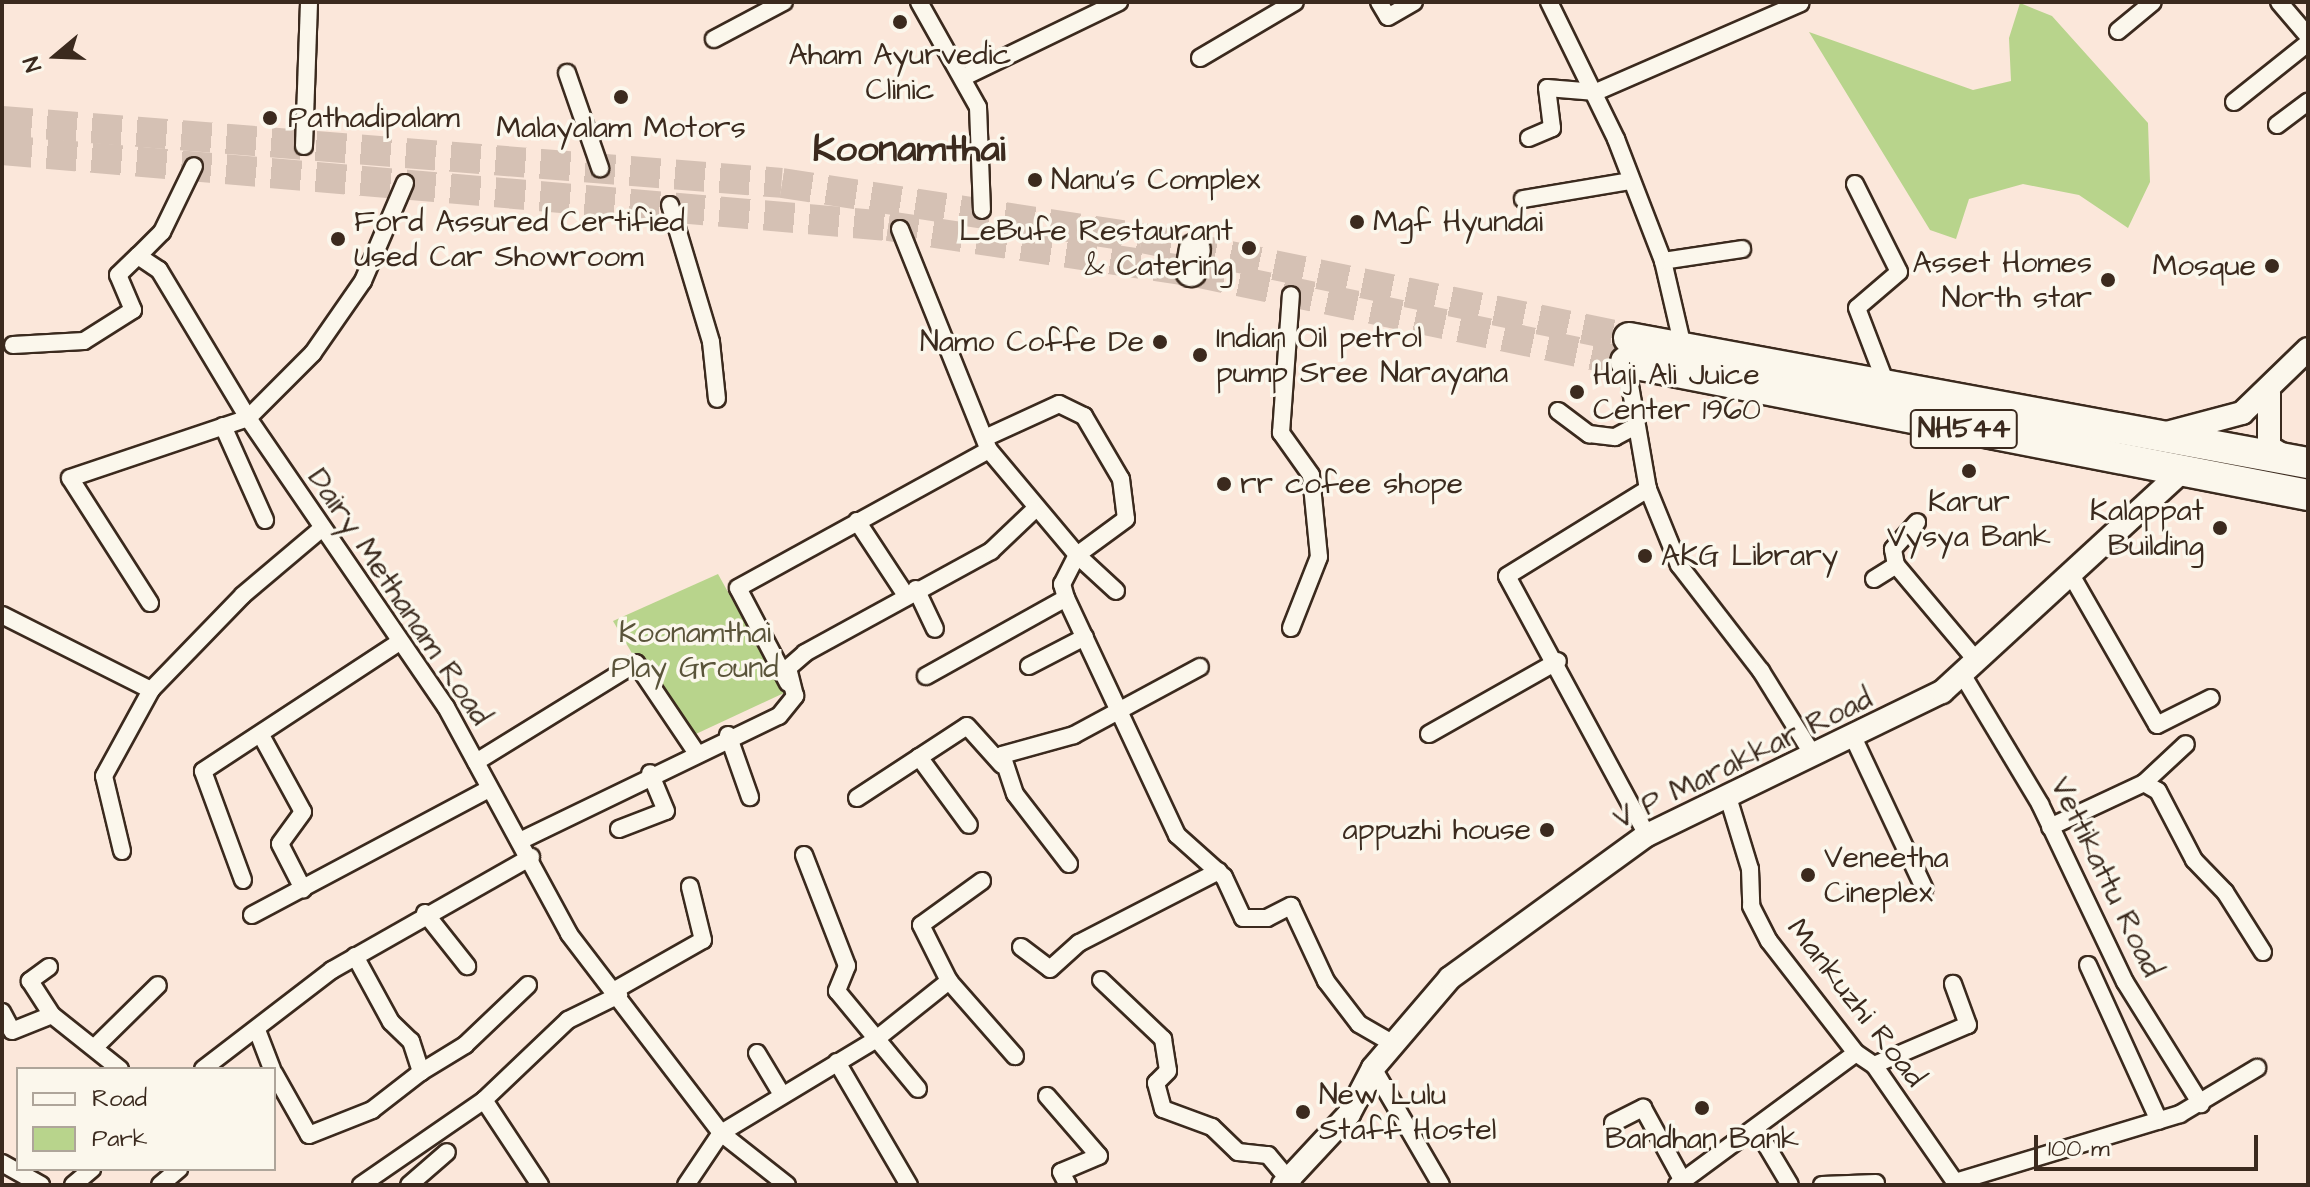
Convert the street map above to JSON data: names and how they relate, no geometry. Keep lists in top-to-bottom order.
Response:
{
  "streets": {
    "highway": ["NH544"],
    "street": [
      "Dairy Methanam Road",
      "V P Marakkar Road",
      "Vettikattu Road",
      "Mankuzhi Road"
    ]
  },
  "crossings": [
    ["NH544", "V P Marakkar Road"],
    ["V P Marakkar Road", "Vettikattu Road"],
    ["V P Marakkar Road", "Mankuzhi Road"]
  ],
  "districts": ["Koonamthai"],
  "parks": ["Koonamthai Play Ground"],
  "places": [
    "Aham Ayurvedic Clinic",
    "Malayalam Motors",
    "Pathadipalam",
    "Nanu's Complex",
    "Mgf Hyundai",
    "Ford Assured Certified Used Car Showroom",
    "LeBufe Restaurant & Catering",
    "Mosque",
    "Asset Homes North star",
    "Namo Coffe De",
    "Indian Oil petrol pump Sree Narayana",
    "Haji Ali Juice Center 1960",
    "Karur Vysya Bank",
    "rr cofee shope",
    "Kalappat Building",
    "AKG Library",
    "appuzhi house",
    "Veneetha Cineplex",
    "Bandhan Bank",
    "New Lulu Staff Hostel"
  ],
  "legend": ["Road", "Park"],
  "scale_bar": "100 m",
  "north": "left"
}
